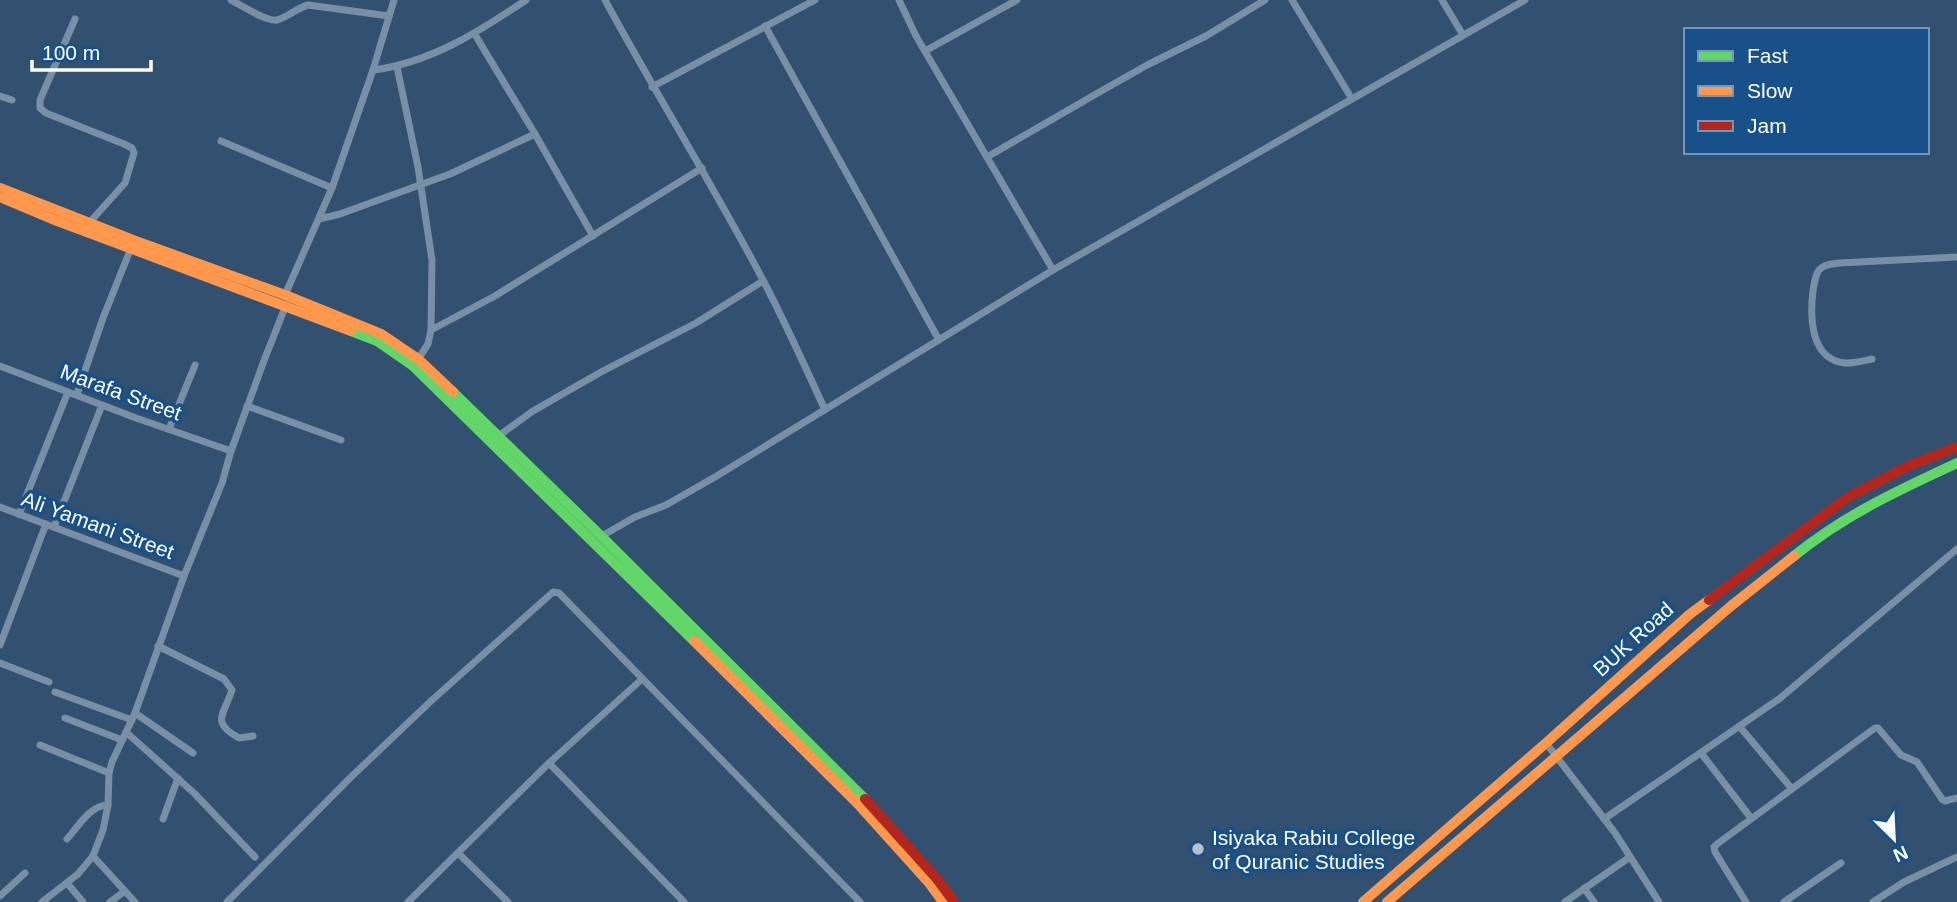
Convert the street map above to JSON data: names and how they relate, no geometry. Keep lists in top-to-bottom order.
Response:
{
  "streets": {
    "main road": ["BUK Road"],
    "street": ["Marafa Street", "Ali Yamani Street"]
  },
  "places": ["Isiyaka Rabiu College of Quranic Studies"],
  "legend": ["Fast", "Slow", "Jam"],
  "scale_bar": "100 m",
  "north": "bottom right"
}
